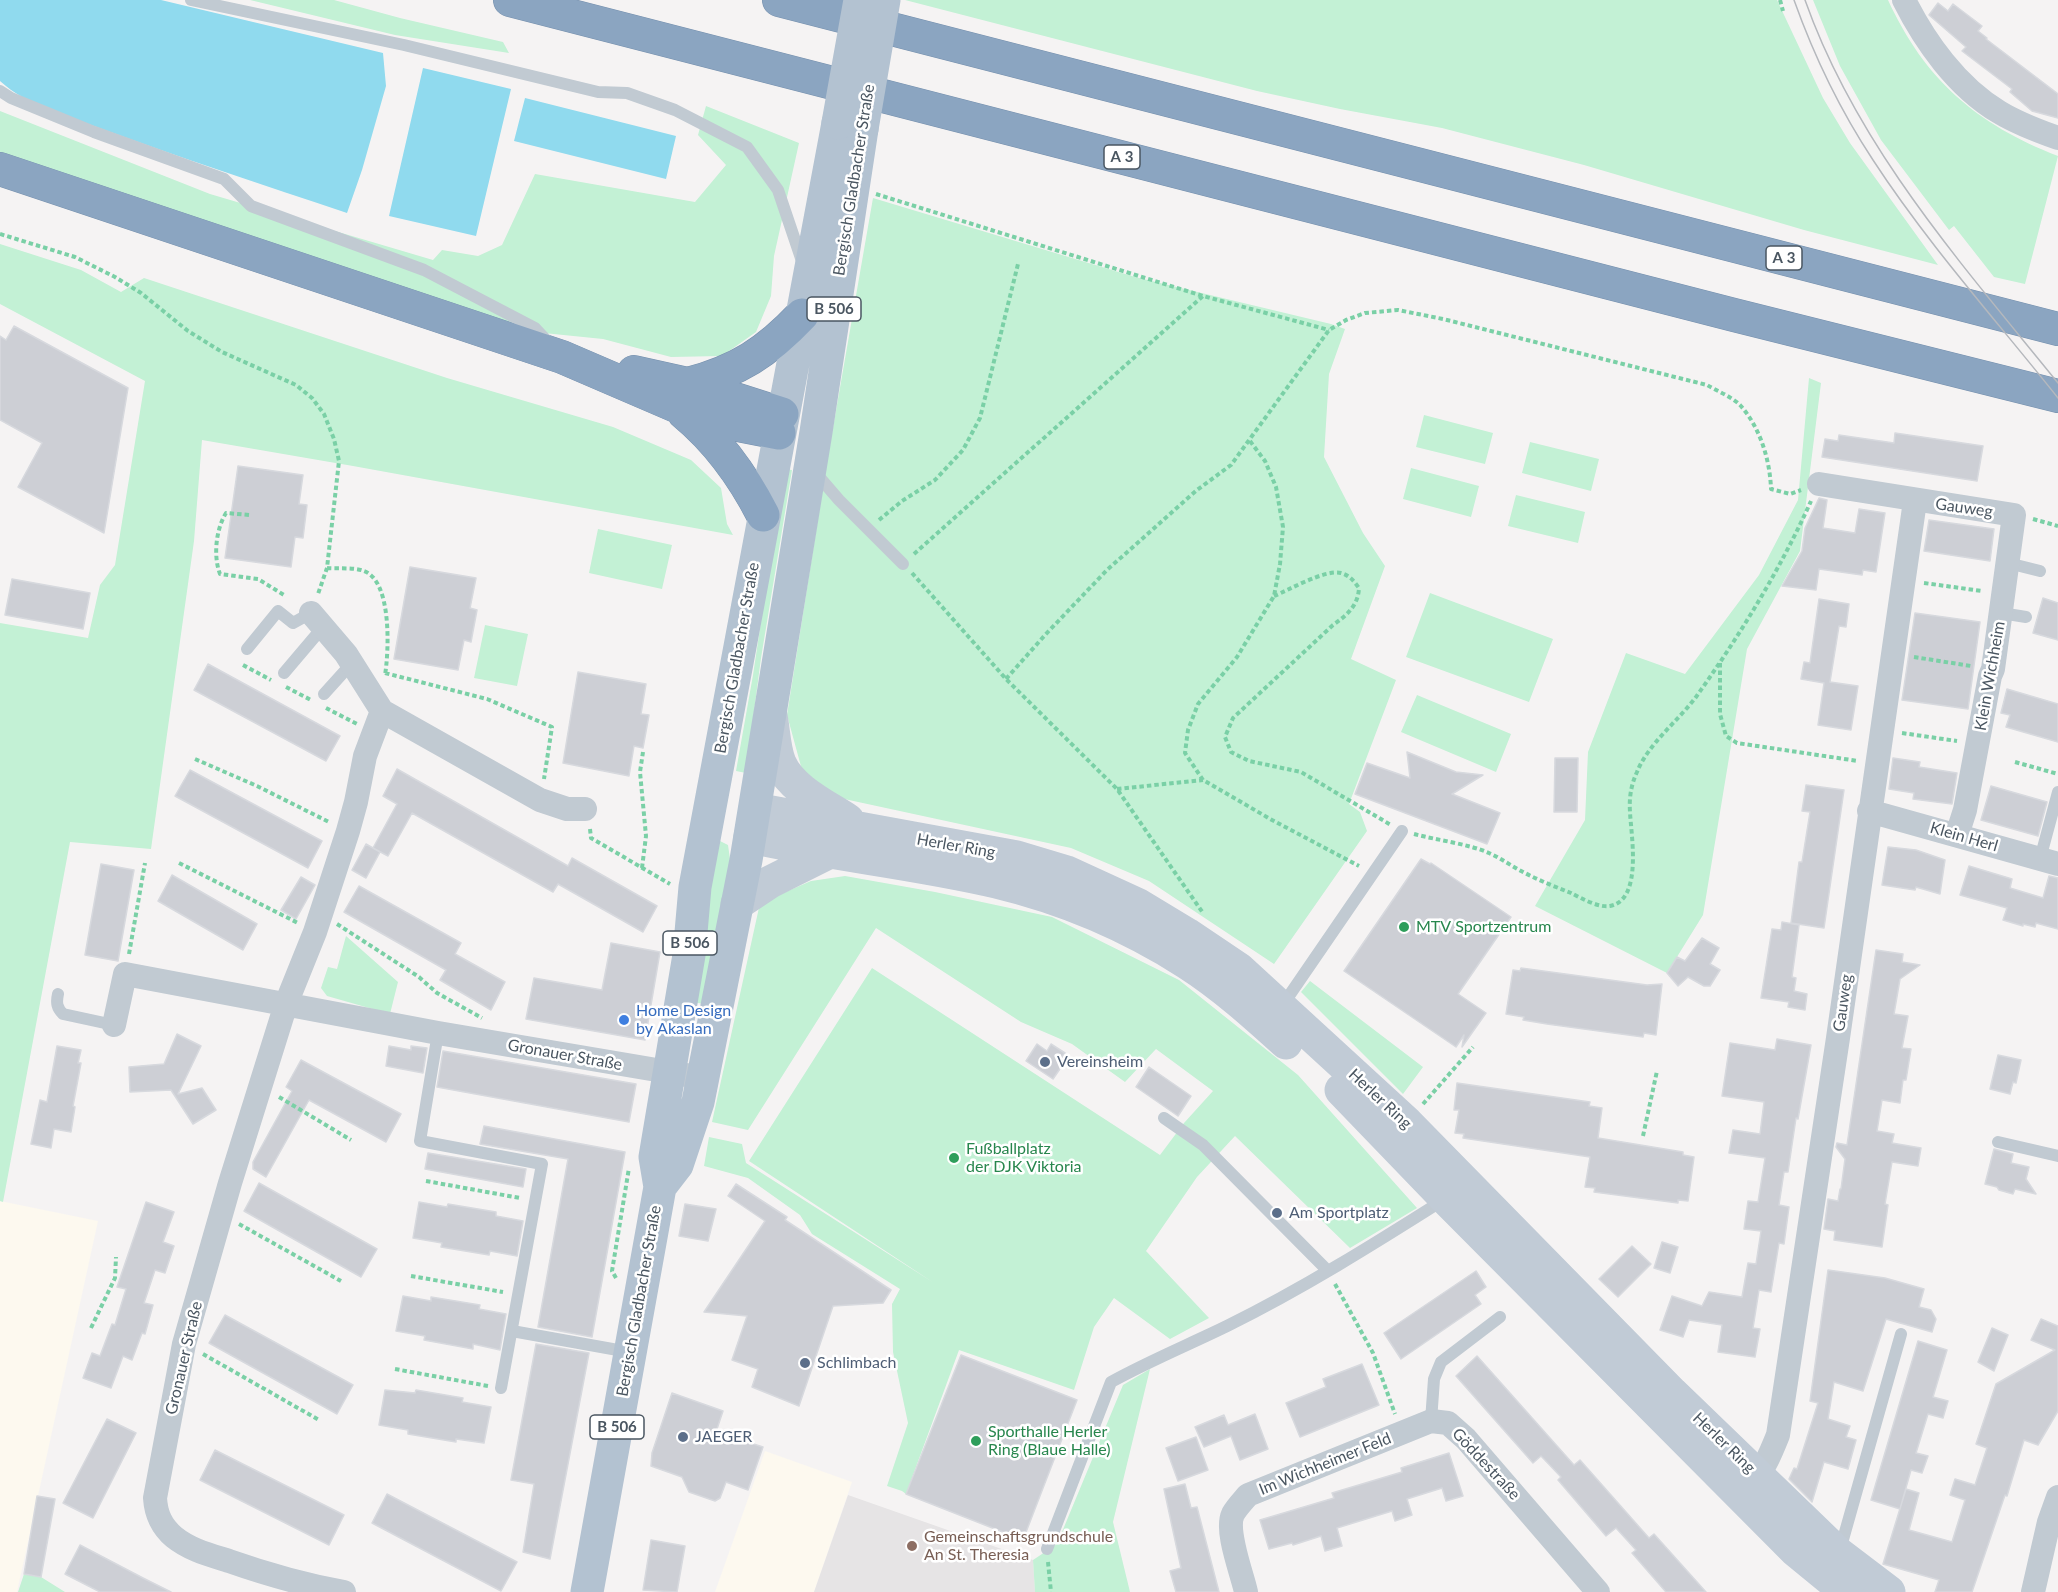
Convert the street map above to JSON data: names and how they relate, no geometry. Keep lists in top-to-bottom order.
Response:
{
  "streets": {
    "highway": ["A 3"],
    "main road": ["Bergisch Gladbacher Straße", "B 506", "Herler Ring"],
    "street": [
      "Gauweg",
      "Klein Wichheim",
      "Klein Herl",
      "Gronauer Straße",
      "Im Wichheimer Feld",
      "Göddestraße"
    ]
  },
  "crossings": [
    ["Bergisch Gladbacher Straße", "Herler Ring"],
    ["Bergisch Gladbacher Straße", "Gronauer Straße"],
    ["Gauweg", "Klein Wichheim"],
    ["Gauweg", "Klein Herl"],
    ["Gauweg", "Herler Ring"],
    ["Klein Wichheim", "Klein Herl"],
    ["Im Wichheimer Feld", "Göddestraße"]
  ],
  "places": [
    "MTV Sportzentrum",
    "Home Design by Akaslan",
    "Vereinsheim",
    "Fußballplatz der DJK Viktoria",
    "Am Sportplatz",
    "Schlimbach",
    "JAEGER",
    "Sporthalle Herler Ring (Blaue Halle)",
    "Gemeinschaftsgrundschule An St. Theresia"
  ]
}
